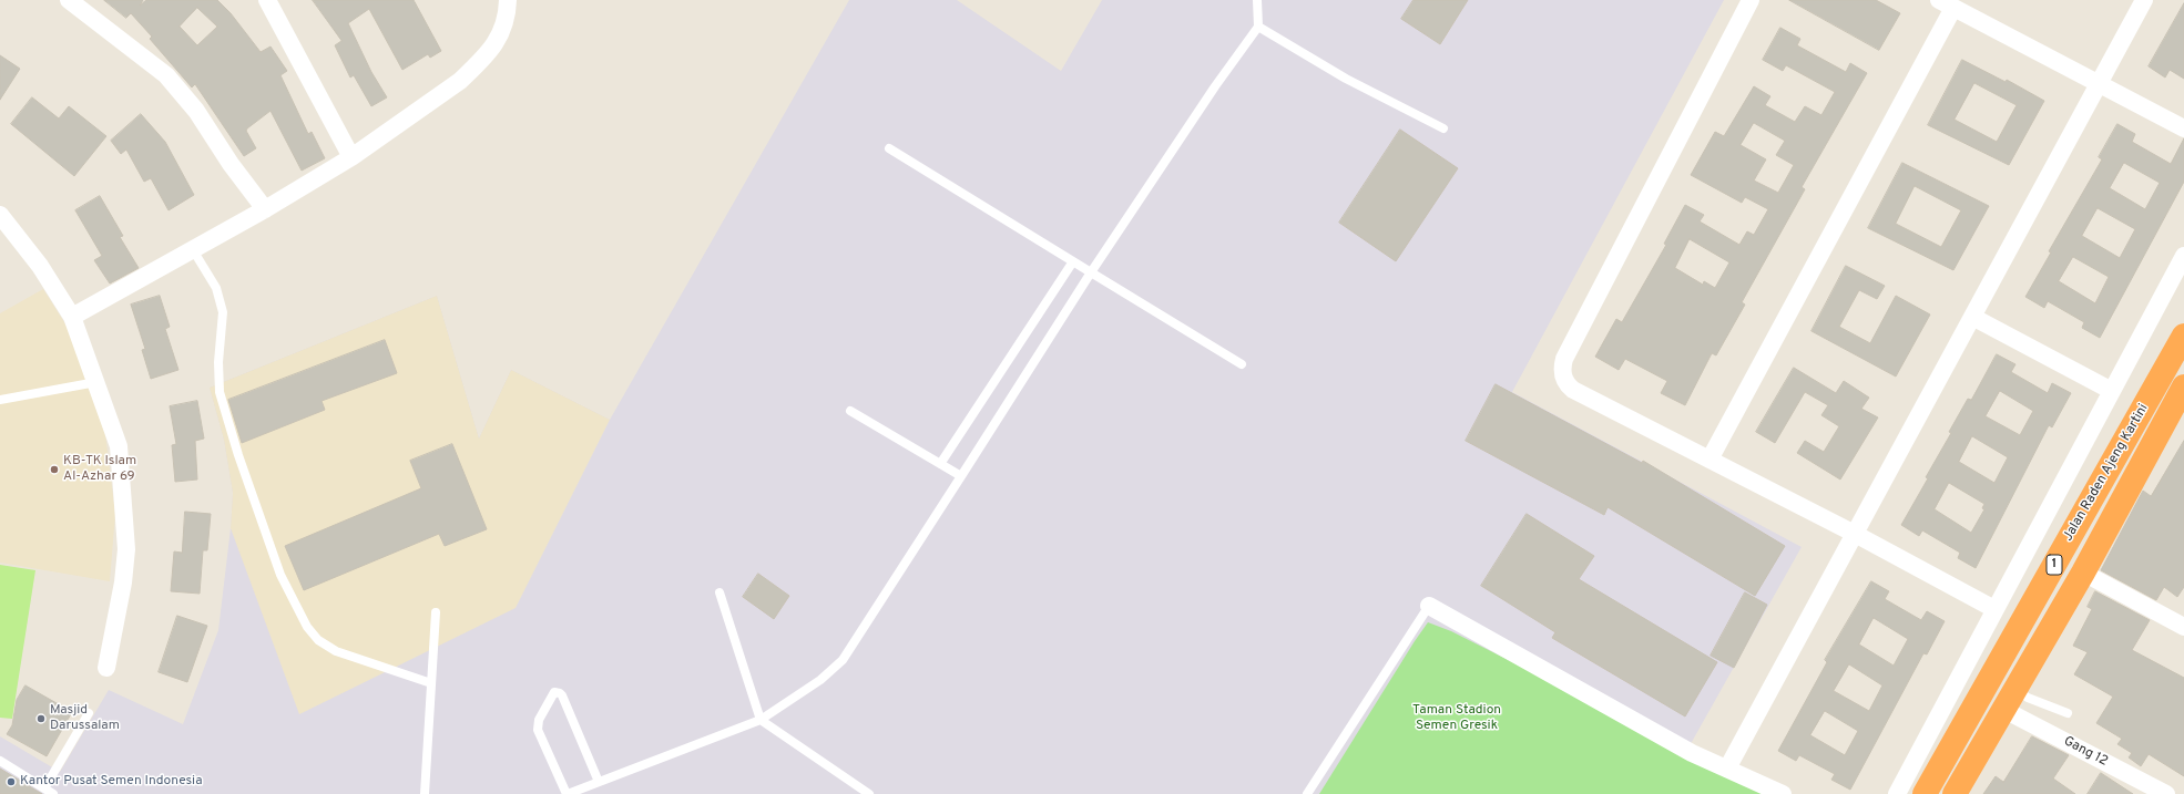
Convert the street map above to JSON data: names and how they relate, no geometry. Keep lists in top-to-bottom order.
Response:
{
  "streets": {
    "highway": ["Jalan Raden Ajeng Kartini", "1"],
    "street": ["Gang 12"]
  },
  "crossings": [
    ["Jalan Raden Ajeng Kartini", "Gang 12"]
  ],
  "parks": ["Taman Stadion Semen Gresik"],
  "places": ["KB-TK Islam Al-Azhar 69", "Masjid Darussalam", "Kantor Pusat Semen Indonesia"]
}
